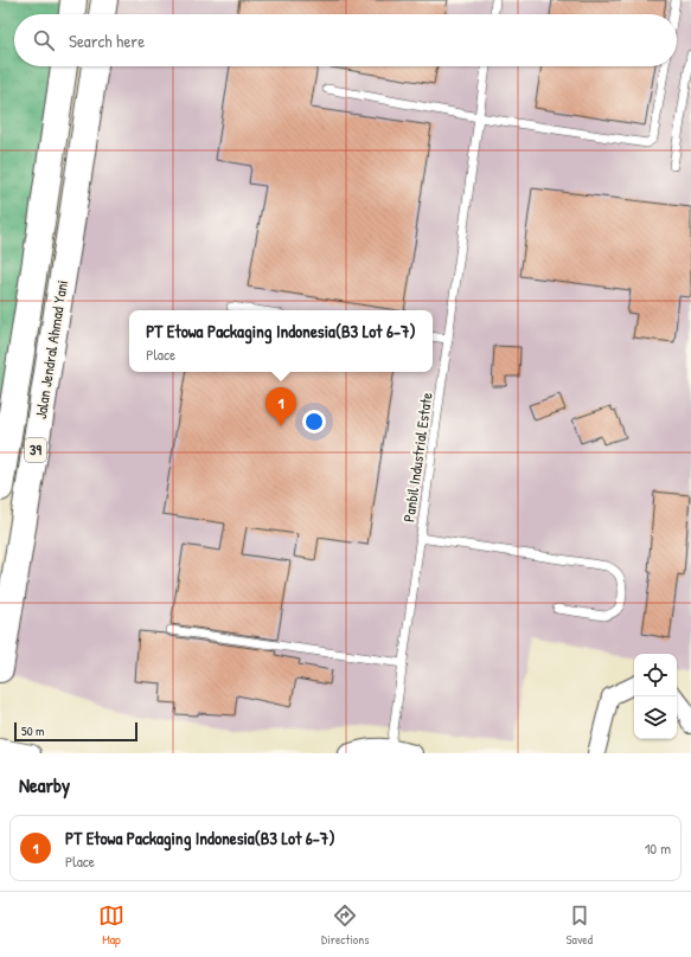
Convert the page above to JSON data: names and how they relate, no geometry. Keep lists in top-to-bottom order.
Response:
{
  "streets": {
    "highway": ["Jalan Jendral Ahmad Yani", "39"],
    "lane": ["Panbil Industrial Estate"]
  },
  "scale_bar": "50 m",
  "page": {
    "search": "Search here",
    "popup": ["PT Etowa Packaging Indonesia(B3 Lot 6-7)", "Place"],
    "pins": "1",
    "scale": "50 m",
    "heading": "Nearby",
    "list": [
      {
        "mark": "1",
        "name": "PT Etowa Packaging Indonesia(B3 Lot 6-7)",
        "note": "Place",
        "value": "10 m"
      }
    ],
    "nav": ["Map", "Directions", "Saved"]
  }
}
